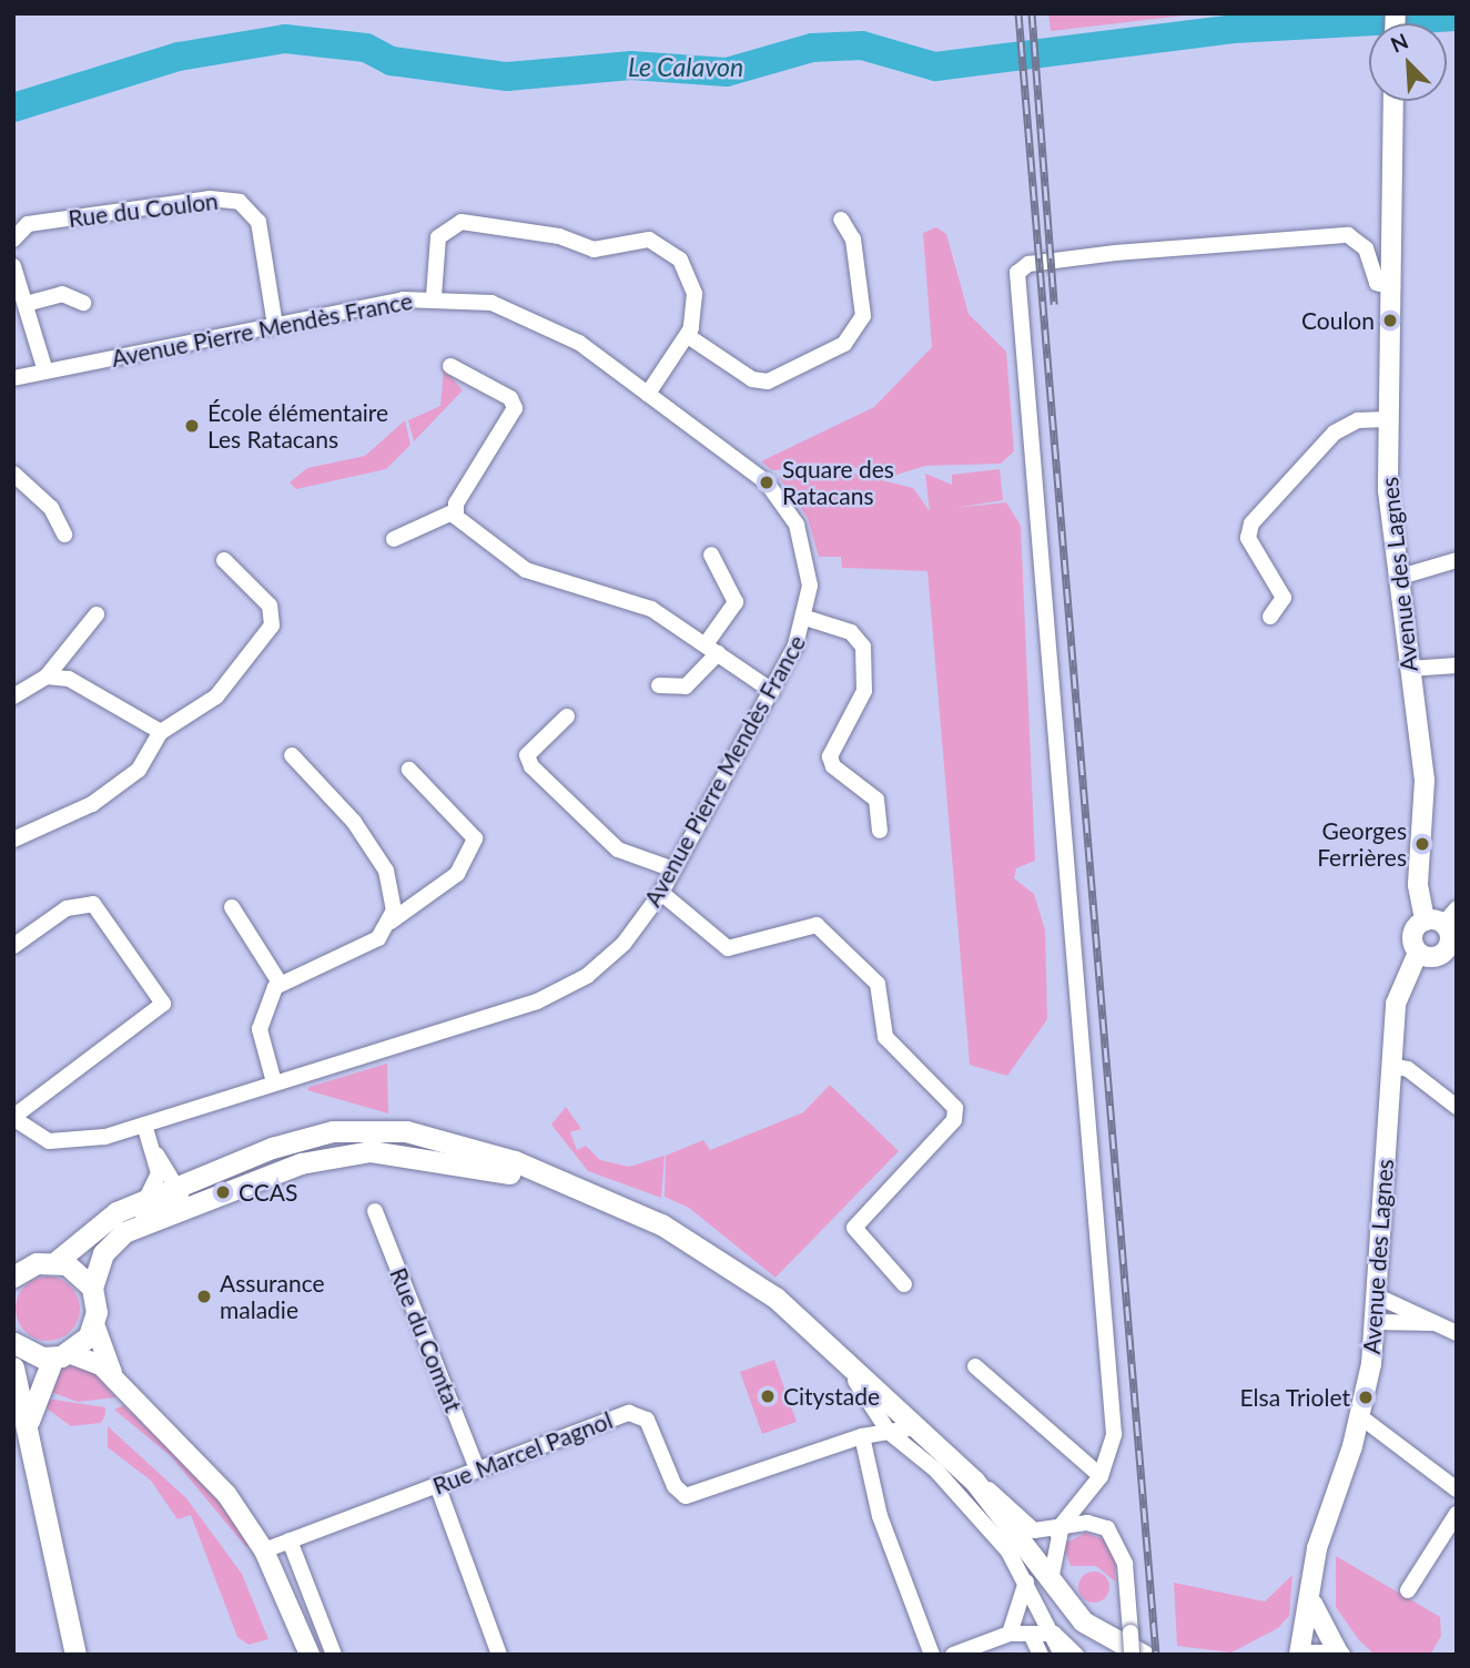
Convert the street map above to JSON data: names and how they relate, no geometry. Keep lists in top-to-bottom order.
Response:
{
  "streets": {
    "street": [
      "Rue du Coulon",
      "Avenue Pierre Mendès France",
      "Avenue des Lagnes",
      "Rue du Comtat",
      "Rue Marcel Pagnol"
    ]
  },
  "crossings": [
    ["Rue du Coulon", "Avenue Pierre Mendès France"],
    ["Rue du Comtat", "Rue Marcel Pagnol"]
  ],
  "water": ["Le Calavon"],
  "places": [
    "Coulon",
    "École élémentaire Les Ratacans",
    "Square des Ratacans",
    "Georges Ferrières",
    "CCAS",
    "Assurance maladie",
    "Citystade",
    "Elsa Triolet"
  ],
  "north": "top left"
}
